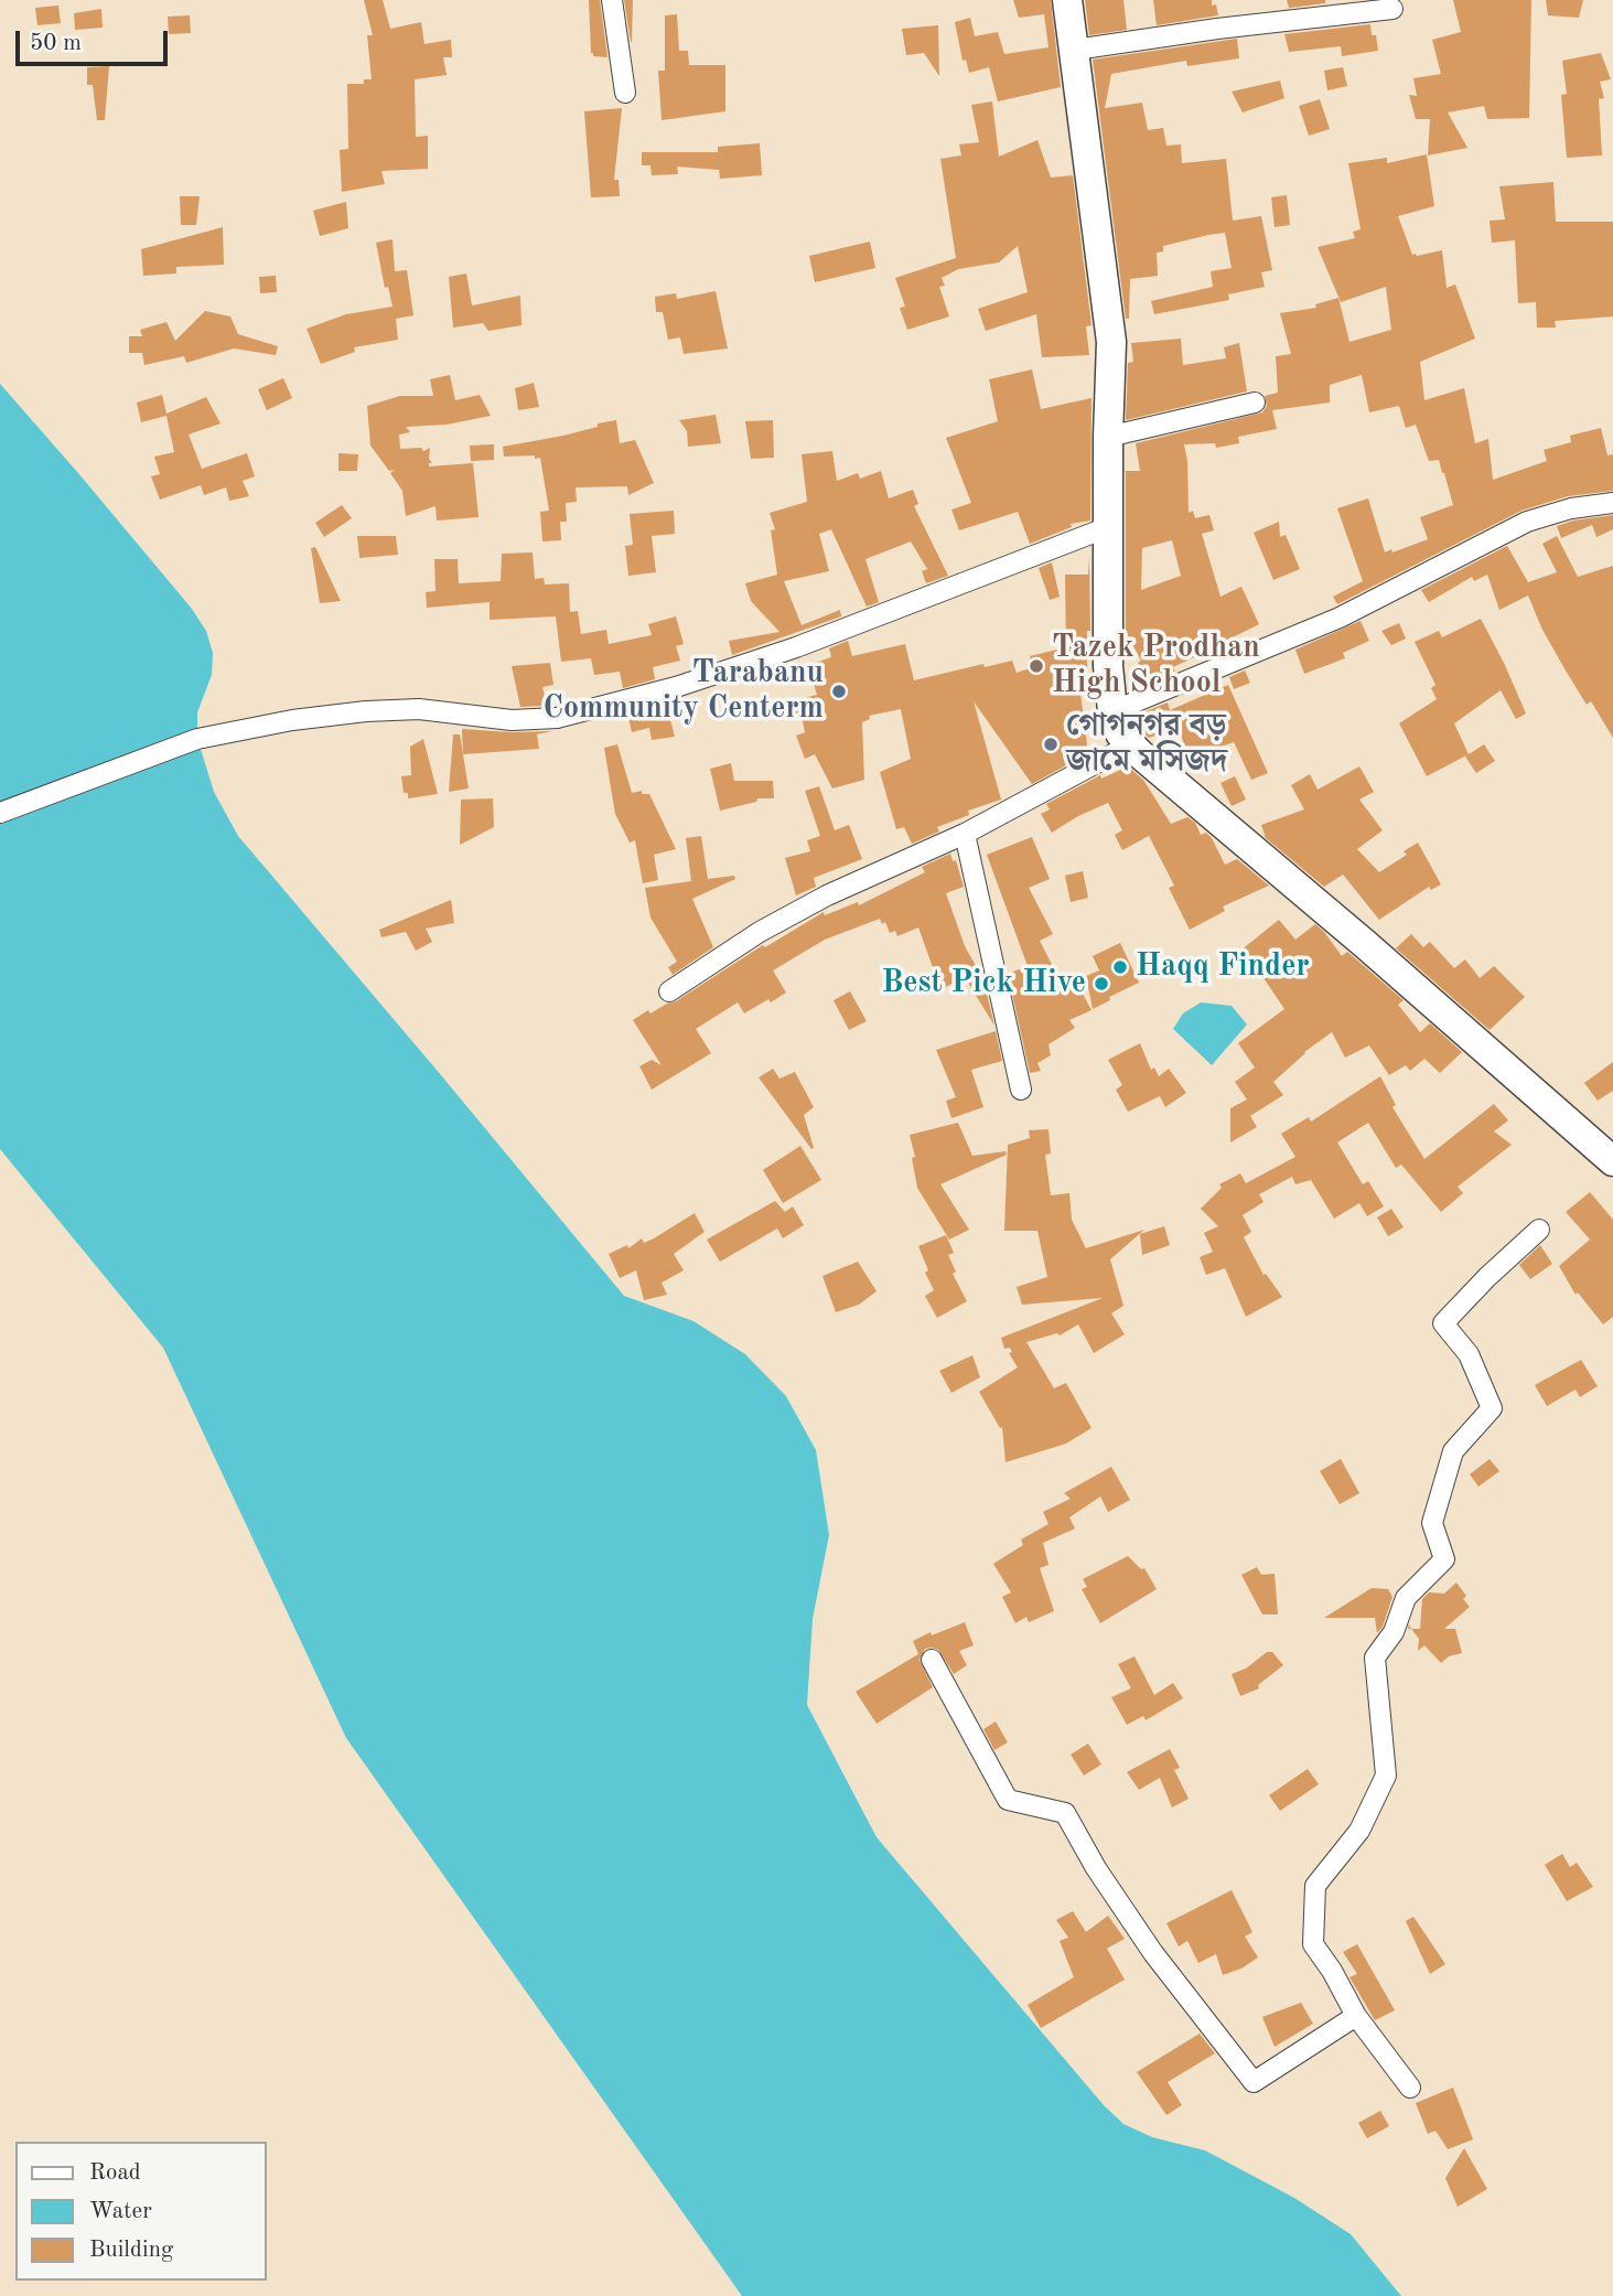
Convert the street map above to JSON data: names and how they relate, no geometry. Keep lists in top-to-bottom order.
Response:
{
  "places": [
    "Tazek Prodhan High School",
    "Tarabanu Community Centerm",
    "গোগনগর বড় জামে মসিজদ",
    "Haqq Finder",
    "Best Pick Hive"
  ],
  "legend": ["Road", "Water", "Building"],
  "scale_bar": "50 m"
}
